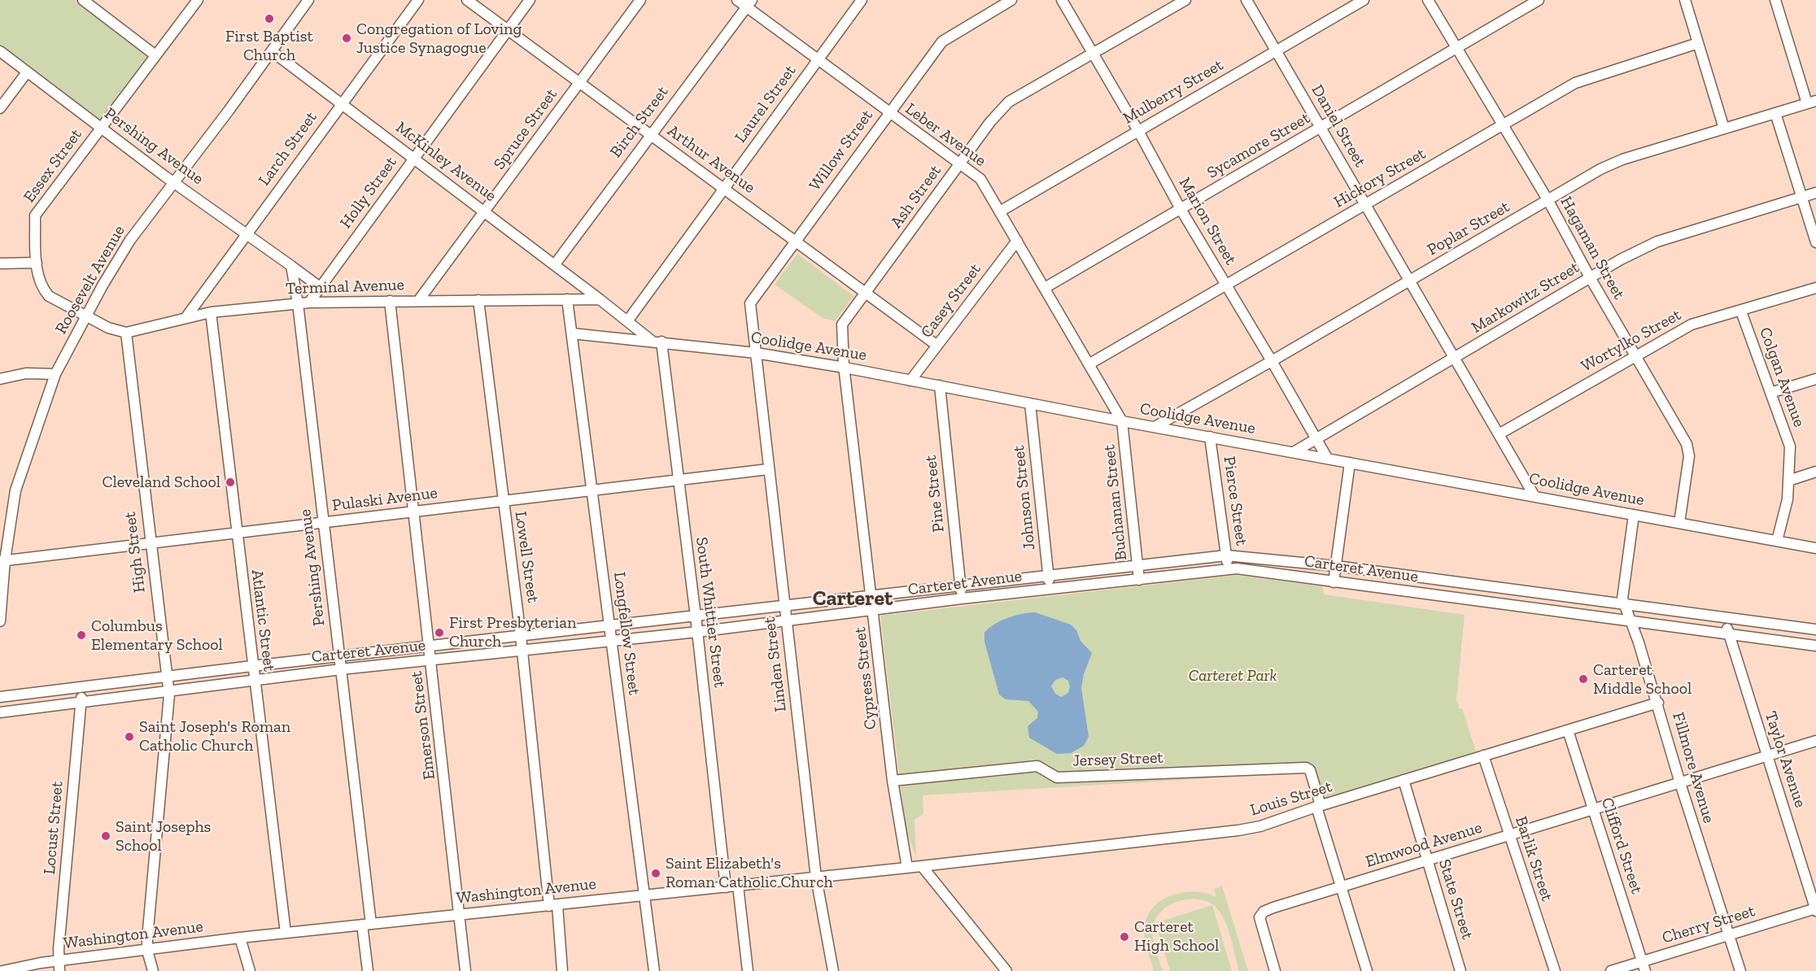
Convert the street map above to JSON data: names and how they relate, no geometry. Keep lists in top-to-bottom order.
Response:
{
  "streets": {
    "street": [
      "Mulberry Street",
      "Laurel Street",
      "Birch Street",
      "Daniel Street",
      "Spruce Street",
      "Leber Avenue",
      "Sycamore Street",
      "Pershing Avenue",
      "Larch Street",
      "Willow Street",
      "Arthur Avenue",
      "McKinley Avenue",
      "Essex Street",
      "Hickory Street",
      "Holly Street",
      "Ash Street",
      "Marion Street",
      "Poplar Street",
      "Hagaman Street",
      "Roosevelt Avenue",
      "Terminal Avenue",
      "Markowitz Street",
      "Casey Street",
      "Wortylko Street",
      "Coolidge Avenue",
      "Colgan Avenue",
      "Pine Street",
      "Johnson Street",
      "Pulaski Avenue",
      "Pierce Street",
      "Buchanan Street",
      "High Street",
      "Lowell Street",
      "Carteret Avenue",
      "South Whittier Street",
      "Atlantic Street",
      "Longfellow Street",
      "Linden Street",
      "Cypress Street",
      "Emerson Street",
      "Jersey Street",
      "Taylor Avenue",
      "Fillmore Avenue",
      "Louis Street",
      "Locust Street",
      "Elmwood Avenue",
      "Clifford Street",
      "Barlik Street",
      "Washington Avenue",
      "State Street",
      "Cherry Street"
    ]
  },
  "crossings": [
    ["Mulberry Street", "Daniel Street"],
    ["Mulberry Street", "Leber Avenue"],
    ["Mulberry Street", "Marion Street"],
    ["Laurel Street", "Leber Avenue"],
    ["Laurel Street", "Arthur Avenue"],
    ["Laurel Street", "McKinley Avenue"],
    ["Birch Street", "Leber Avenue"],
    ["Birch Street", "Arthur Avenue"],
    ["Birch Street", "McKinley Avenue"],
    ["Daniel Street", "Sycamore Street"],
    ["Daniel Street", "Hickory Street"],
    ["Daniel Street", "Poplar Street"],
    ["Daniel Street", "Markowitz Street"],
    ["Daniel Street", "Wortylko Street"],
    ["Daniel Street", "Coolidge Avenue"],
    ["Spruce Street", "Arthur Avenue"],
    ["Spruce Street", "McKinley Avenue"],
    ["Spruce Street", "Terminal Avenue"],
    ["Leber Avenue", "Sycamore Street"],
    ["Leber Avenue", "Willow Street"],
    ["Leber Avenue", "Hickory Street"],
    ["Leber Avenue", "Ash Street"],
    ["Leber Avenue", "Casey Street"],
    ["Leber Avenue", "Coolidge Avenue"],
    ["Leber Avenue", "Buchanan Street"],
    ["Sycamore Street", "Marion Street"],
    ["Sycamore Street", "Hagaman Street"],
    ["Pershing Avenue", "Larch Street"],
    ["Pershing Avenue", "Essex Street"],
    ["Pershing Avenue", "Holly Street"],
    ["Pershing Avenue", "Roosevelt Avenue"],
    ["Pershing Avenue", "Terminal Avenue"],
    ["Pershing Avenue", "Pulaski Avenue"],
    ["Pershing Avenue", "Carteret Avenue"],
    ["Pershing Avenue", "Washington Avenue"],
    ["Larch Street", "McKinley Avenue"],
    ["Larch Street", "Terminal Avenue"],
    ["Willow Street", "Arthur Avenue"],
    ["Willow Street", "Coolidge Avenue"],
    ["Willow Street", "Linden Street"],
    ["Arthur Avenue", "Holly Street"],
    ["Arthur Avenue", "Ash Street"],
    ["Arthur Avenue", "Casey Street"],
    ["McKinley Avenue", "Holly Street"],
    ["McKinley Avenue", "Roosevelt Avenue"],
    ["McKinley Avenue", "Coolidge Avenue"],
    ["McKinley Avenue", "South Whittier Street"],
    ["Essex Street", "Roosevelt Avenue"],
    ["Essex Street", "Terminal Avenue"],
    ["Essex Street", "High Street"],
    ["Hickory Street", "Marion Street"],
    ["Hickory Street", "Hagaman Street"],
    ["Holly Street", "Terminal Avenue"],
    ["Ash Street", "Marion Street"],
    ["Ash Street", "Coolidge Avenue"],
    ["Ash Street", "Cypress Street"],
    ["Marion Street", "Poplar Street"],
    ["Marion Street", "Markowitz Street"],
    ["Marion Street", "Coolidge Avenue"],
    ["Poplar Street", "Hagaman Street"],
    ["Poplar Street", "Coolidge Avenue"],
    ["Hagaman Street", "Markowitz Street"],
    ["Hagaman Street", "Wortylko Street"],
    ["Hagaman Street", "Coolidge Avenue"],
    ["Roosevelt Avenue", "Pulaski Avenue"],
    ["Terminal Avenue", "High Street"],
    ["Terminal Avenue", "Lowell Street"],
    ["Terminal Avenue", "Atlantic Street"],
    ["Terminal Avenue", "Longfellow Street"],
    ["Terminal Avenue", "Emerson Street"],
    ["Markowitz Street", "Coolidge Avenue"],
    ["Casey Street", "Coolidge Avenue"],
    ["Wortylko Street", "Colgan Avenue"],
    ["Coolidge Avenue", "Colgan Avenue"],
    ["Coolidge Avenue", "Pine Street"],
    ["Coolidge Avenue", "Johnson Street"],
    ["Coolidge Avenue", "Pierce Street"],
    ["Coolidge Avenue", "Buchanan Street"],
    ["Coolidge Avenue", "South Whittier Street"],
    ["Coolidge Avenue", "Longfellow Street"],
    ["Coolidge Avenue", "Linden Street"],
    ["Coolidge Avenue", "Cypress Street"],
    ["Coolidge Avenue", "Fillmore Avenue"],
    ["Pine Street", "Carteret Avenue"],
    ["Johnson Street", "Carteret Avenue"],
    ["Pulaski Avenue", "High Street"],
    ["Pulaski Avenue", "Lowell Street"],
    ["Pulaski Avenue", "South Whittier Street"],
    ["Pulaski Avenue", "Atlantic Street"],
    ["Pulaski Avenue", "Longfellow Street"],
    ["Pulaski Avenue", "Linden Street"],
    ["Pulaski Avenue", "Emerson Street"],
    ["Pierce Street", "Carteret Avenue"],
    ["Buchanan Street", "Carteret Avenue"],
    ["High Street", "Carteret Avenue"],
    ["High Street", "Washington Avenue"],
    ["Lowell Street", "Carteret Avenue"],
    ["Lowell Street", "Washington Avenue"],
    ["Carteret Avenue", "South Whittier Street"],
    ["Carteret Avenue", "Atlantic Street"],
    ["Carteret Avenue", "Longfellow Street"],
    ["Carteret Avenue", "Linden Street"],
    ["Carteret Avenue", "Cypress Street"],
    ["Carteret Avenue", "Emerson Street"],
    ["Carteret Avenue", "Taylor Avenue"],
    ["Carteret Avenue", "Fillmore Avenue"],
    ["Carteret Avenue", "Locust Street"],
    ["South Whittier Street", "Washington Avenue"],
    ["Atlantic Street", "Washington Avenue"],
    ["Longfellow Street", "Washington Avenue"],
    ["Linden Street", "Washington Avenue"],
    ["Cypress Street", "Jersey Street"],
    ["Cypress Street", "Washington Avenue"],
    ["Emerson Street", "Washington Avenue"],
    ["Jersey Street", "Louis Street"],
    ["Jersey Street", "Elmwood Avenue"],
    ["Taylor Avenue", "Elmwood Avenue"],
    ["Taylor Avenue", "Cherry Street"],
    ["Fillmore Avenue", "Louis Street"],
    ["Fillmore Avenue", "Elmwood Avenue"],
    ["Fillmore Avenue", "Cherry Street"],
    ["Louis Street", "Clifford Street"],
    ["Louis Street", "Barlik Street"],
    ["Louis Street", "Washington Avenue"],
    ["Louis Street", "State Street"],
    ["Locust Street", "Washington Avenue"],
    ["Elmwood Avenue", "Clifford Street"],
    ["Elmwood Avenue", "Barlik Street"],
    ["Elmwood Avenue", "State Street"],
    ["Clifford Street", "Cherry Street"]
  ],
  "districts": ["Carteret"],
  "parks": ["Carteret Park"],
  "places": [
    "First Baptist Church",
    "Congregation of Loving Justice Synagogue",
    "Cleveland School",
    "First Presbyterian Church",
    "Columbus Elementary School",
    "Carteret Middle School",
    "Saint Joseph's Roman Catholic Church",
    "Saint Josephs School",
    "Saint Elizabeth's Roman Catholic Church",
    "Carteret High School"
  ]
}
